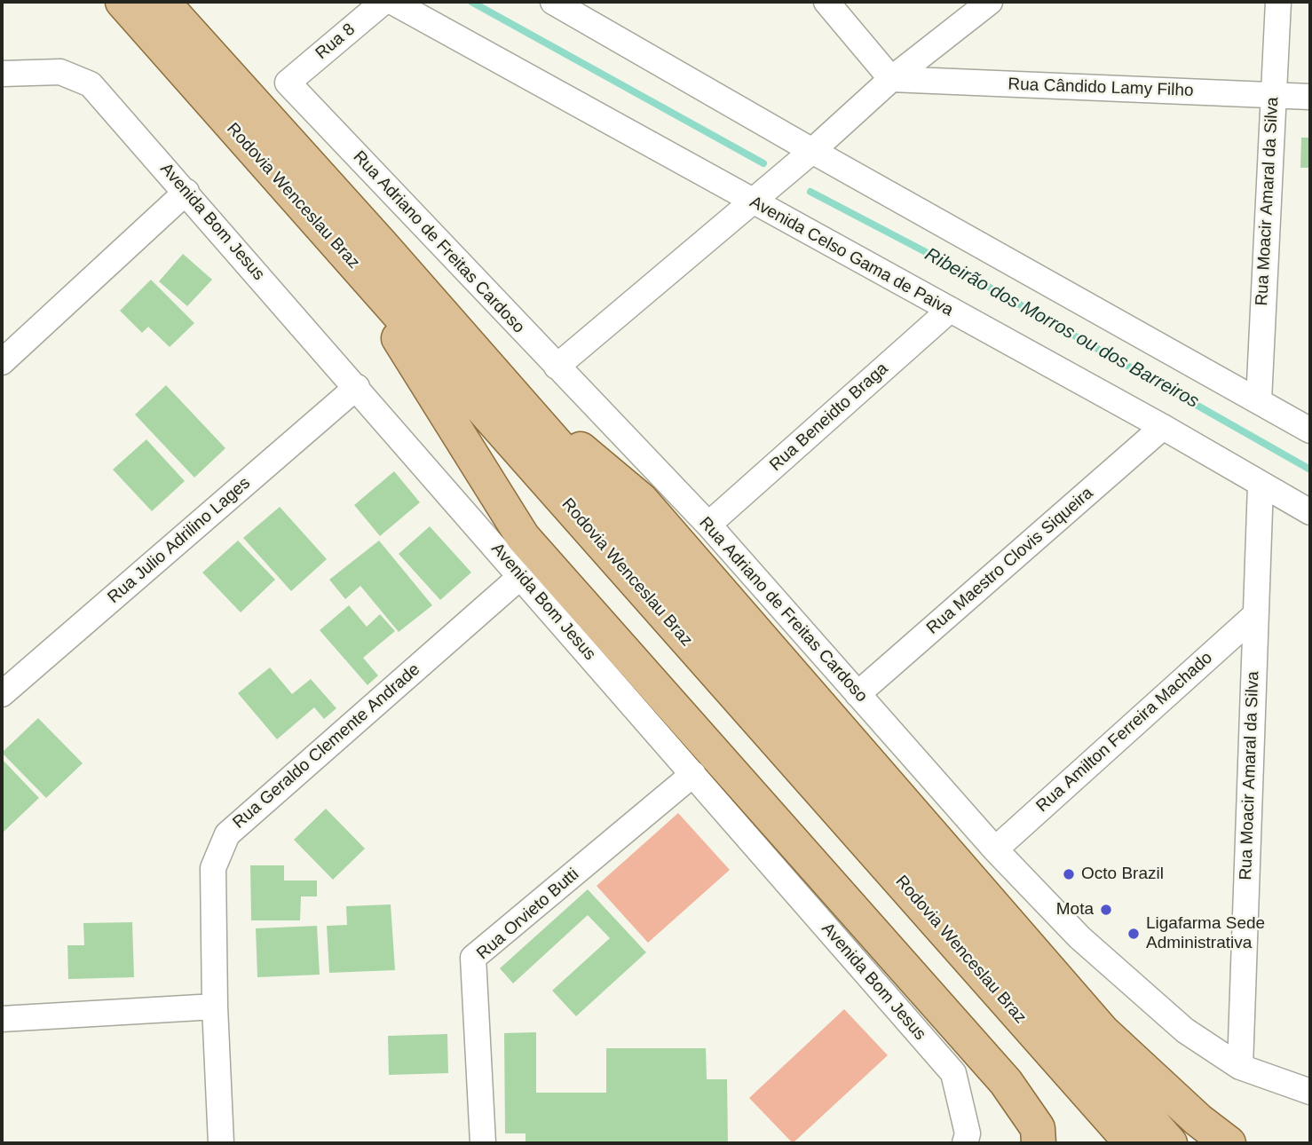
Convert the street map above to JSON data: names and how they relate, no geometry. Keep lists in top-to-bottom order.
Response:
{
  "streets": {
    "main road": ["Rodovia Wenceslau Braz"],
    "street": [
      "Rua 8",
      "Rua Cândido Lamy Filho",
      "Rua Moacir Amaral da Silva",
      "Avenida Bom Jesus",
      "Rua Adriano de Freitas Cardoso",
      "Avenida Celso Gama de Paiva",
      "Rua Beneidto Braga",
      "Rua Julio Adrilino Lages",
      "Rua Maestro Clovis Siqueira",
      "Rua Amilton Ferreira Machado",
      "Rua Geraldo Clemente Andrade",
      "Rua Orvieto Butti"
    ]
  },
  "crossings": [
    ["Rua 8", "Rua Adriano de Freitas Cardoso"],
    ["Rua Cândido Lamy Filho", "Rua Moacir Amaral da Silva"],
    ["Rua Moacir Amaral da Silva", "Rua Adriano de Freitas Cardoso"],
    ["Rua Moacir Amaral da Silva", "Avenida Celso Gama de Paiva"],
    ["Rua Moacir Amaral da Silva", "Rua Amilton Ferreira Machado"],
    ["Avenida Bom Jesus", "Rua Julio Adrilino Lages"],
    ["Avenida Bom Jesus", "Rua Geraldo Clemente Andrade"],
    ["Avenida Bom Jesus", "Rua Orvieto Butti"],
    ["Rua Adriano de Freitas Cardoso", "Rua Beneidto Braga"],
    ["Rua Adriano de Freitas Cardoso", "Rua Maestro Clovis Siqueira"],
    ["Rua Adriano de Freitas Cardoso", "Rua Amilton Ferreira Machado"],
    ["Avenida Celso Gama de Paiva", "Rua Beneidto Braga"],
    ["Avenida Celso Gama de Paiva", "Rua Maestro Clovis Siqueira"]
  ],
  "water": ["Ribeirão dos Morros ou dos Barreiros"],
  "places": ["Octo Brazil", "Mota", "Ligafarma Sede Administrativa"]
}
